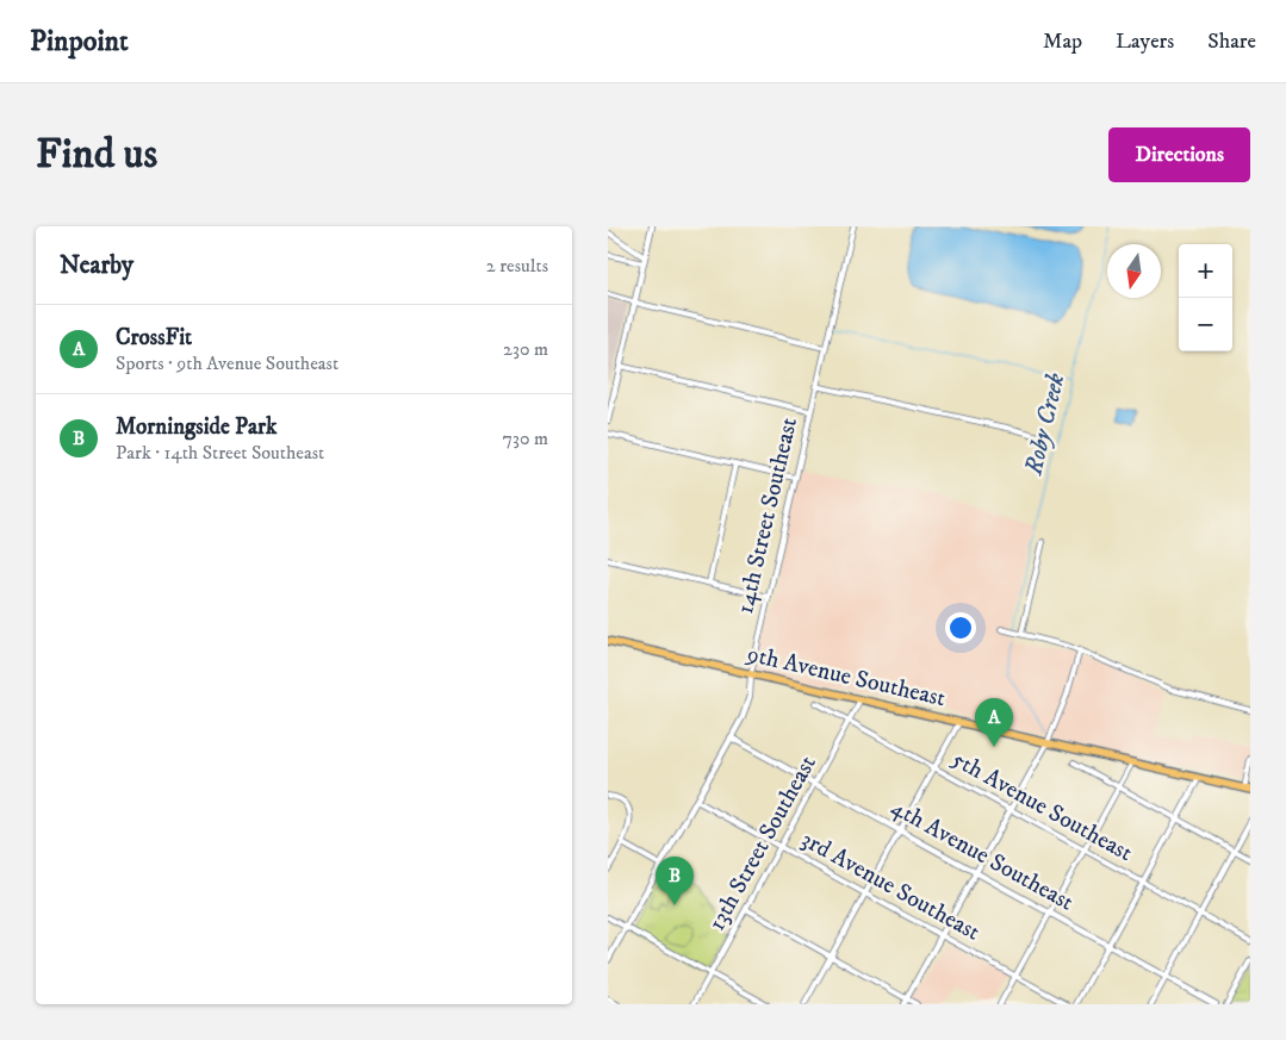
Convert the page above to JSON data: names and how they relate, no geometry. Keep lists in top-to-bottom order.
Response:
{
  "streets": {
    "main road": ["9th Avenue Southeast"],
    "street": [
      "14th Street Southeast",
      "5th Avenue Southeast",
      "13th Street Southeast",
      "4th Avenue Southeast",
      "3rd Avenue Southeast"
    ]
  },
  "crossings": [
    ["14th Street Southeast", "9th Avenue Southeast"],
    ["14th Street Southeast", "4th Avenue Southeast"],
    ["14th Street Southeast", "3rd Avenue Southeast"],
    ["9th Avenue Southeast", "13th Street Southeast"],
    ["5th Avenue Southeast", "13th Street Southeast"],
    ["13th Street Southeast", "4th Avenue Southeast"],
    ["13th Street Southeast", "3rd Avenue Southeast"]
  ],
  "water": ["Roby Creek"],
  "north": "bottom",
  "page": {
    "header": "Pinpoint",
    "nav": ["Map", "Layers", "Share"],
    "buttons": "Directions",
    "title": "Find us",
    "heading": ["Nearby", "2 results"],
    "map_buttons": ["+", "−"],
    "list": [
      {
        "mark": "A",
        "name": "CrossFit",
        "note": "Sports · 9th Avenue Southeast",
        "value": "230 m"
      },
      {
        "mark": "B",
        "name": "Morningside Park",
        "note": "Park · 14th Street Southeast",
        "value": "730 m"
      }
    ],
    "pins": ["A", "B"]
  }
}
